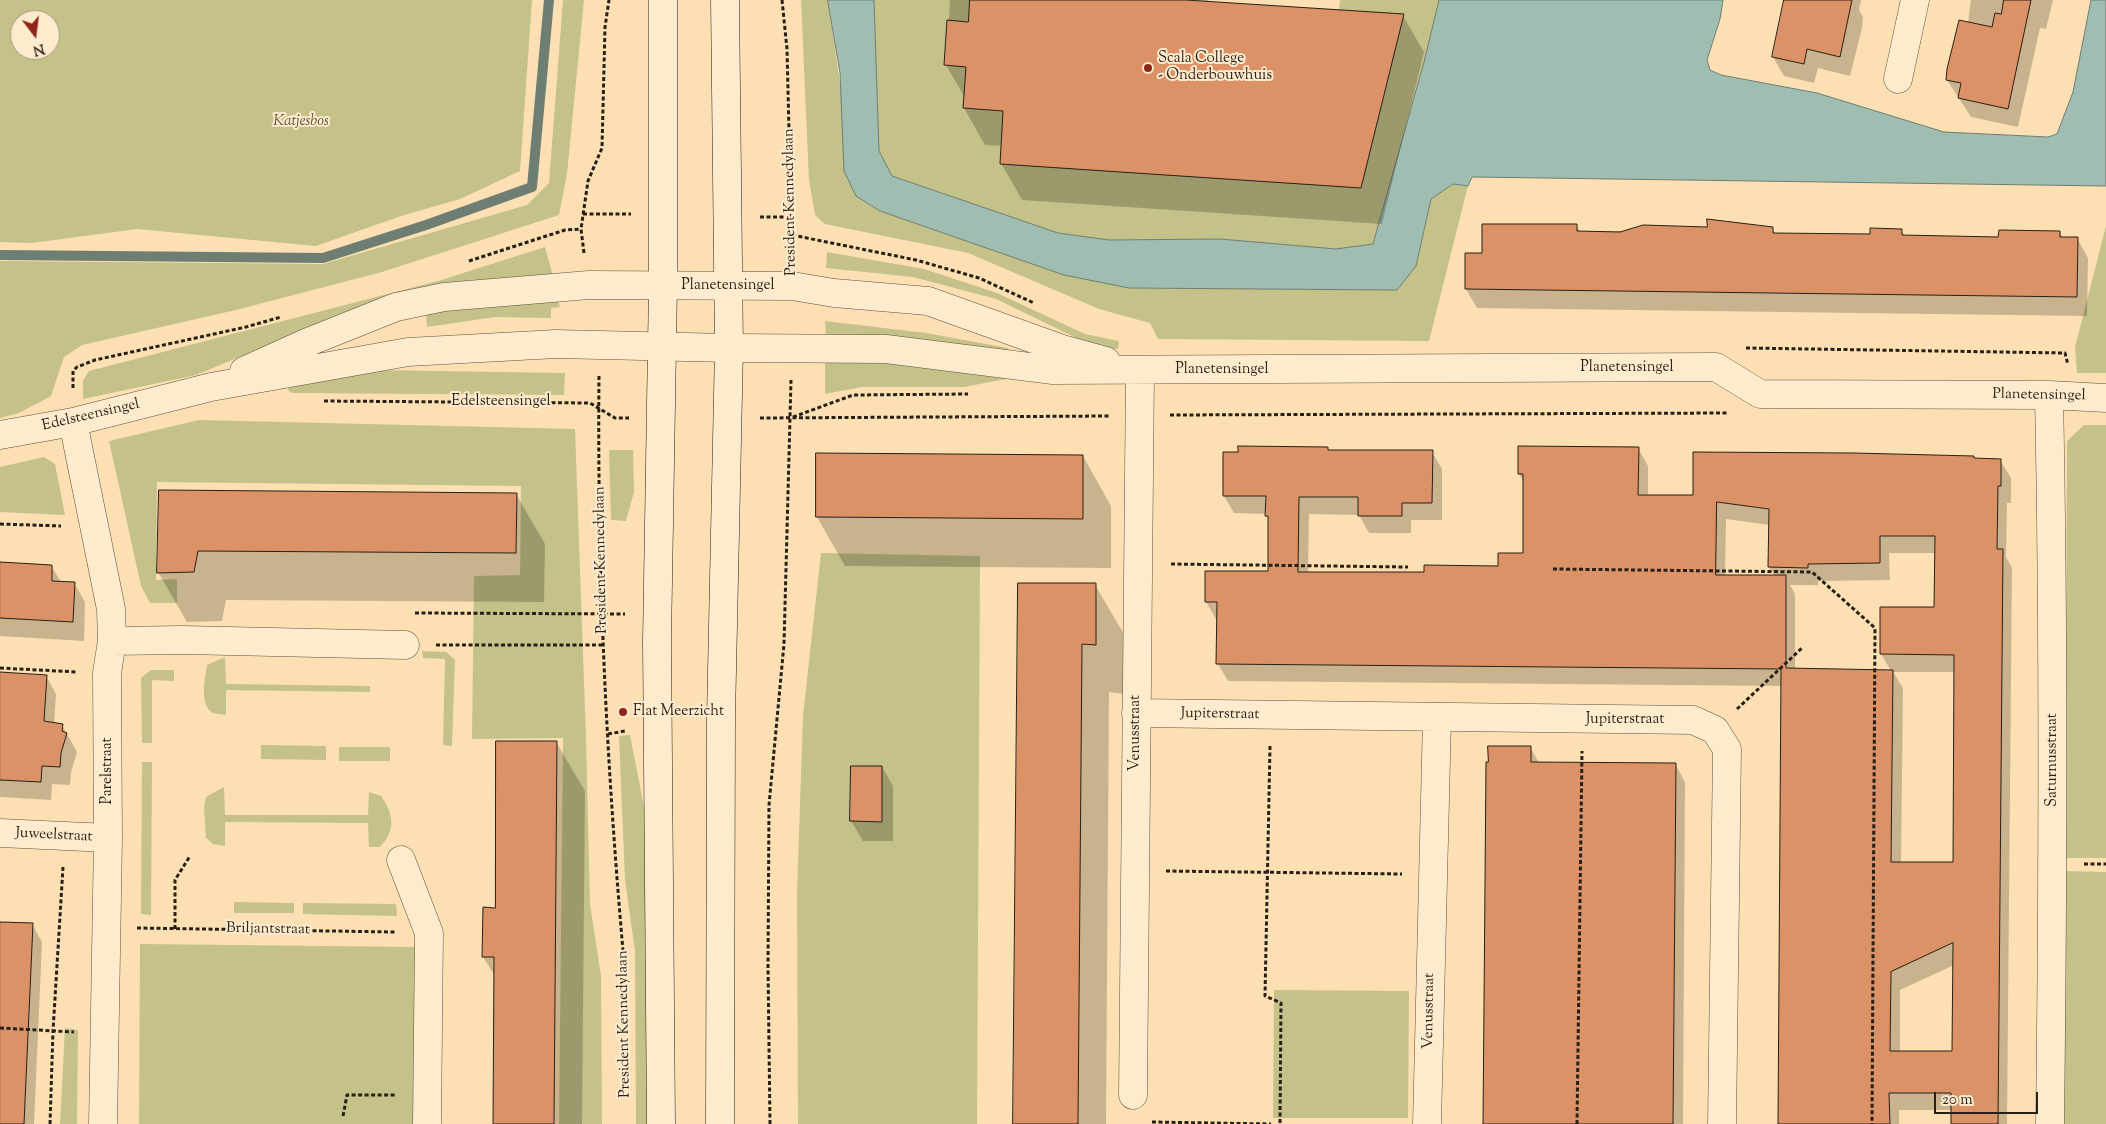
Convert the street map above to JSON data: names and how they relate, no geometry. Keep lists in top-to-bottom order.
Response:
{
  "streets": {
    "street": [
      "Planetensingel",
      "Edelsteensingel",
      "Jupiterstraat",
      "Venusstraat",
      "Saturnusstraat",
      "Parelstraat",
      "Juweelstraat"
    ],
    "path": ["President Kennedylaan", "Briljantstraat"]
  },
  "crossings": [
    ["President Kennedylaan", "Planetensingel"],
    ["President Kennedylaan", "Edelsteensingel"],
    ["Planetensingel", "Edelsteensingel"],
    ["Planetensingel", "Venusstraat"],
    ["Planetensingel", "Saturnusstraat"],
    ["Edelsteensingel", "Parelstraat"],
    ["Jupiterstraat", "Venusstraat"],
    ["Parelstraat", "Juweelstraat"],
    ["Parelstraat", "Briljantstraat"]
  ],
  "parks": ["Katjesbos"],
  "places": ["Scala College - Onderbouwhuis", "Flat Meerzicht"],
  "scale_bar": "20 m",
  "north": "bottom"
}
